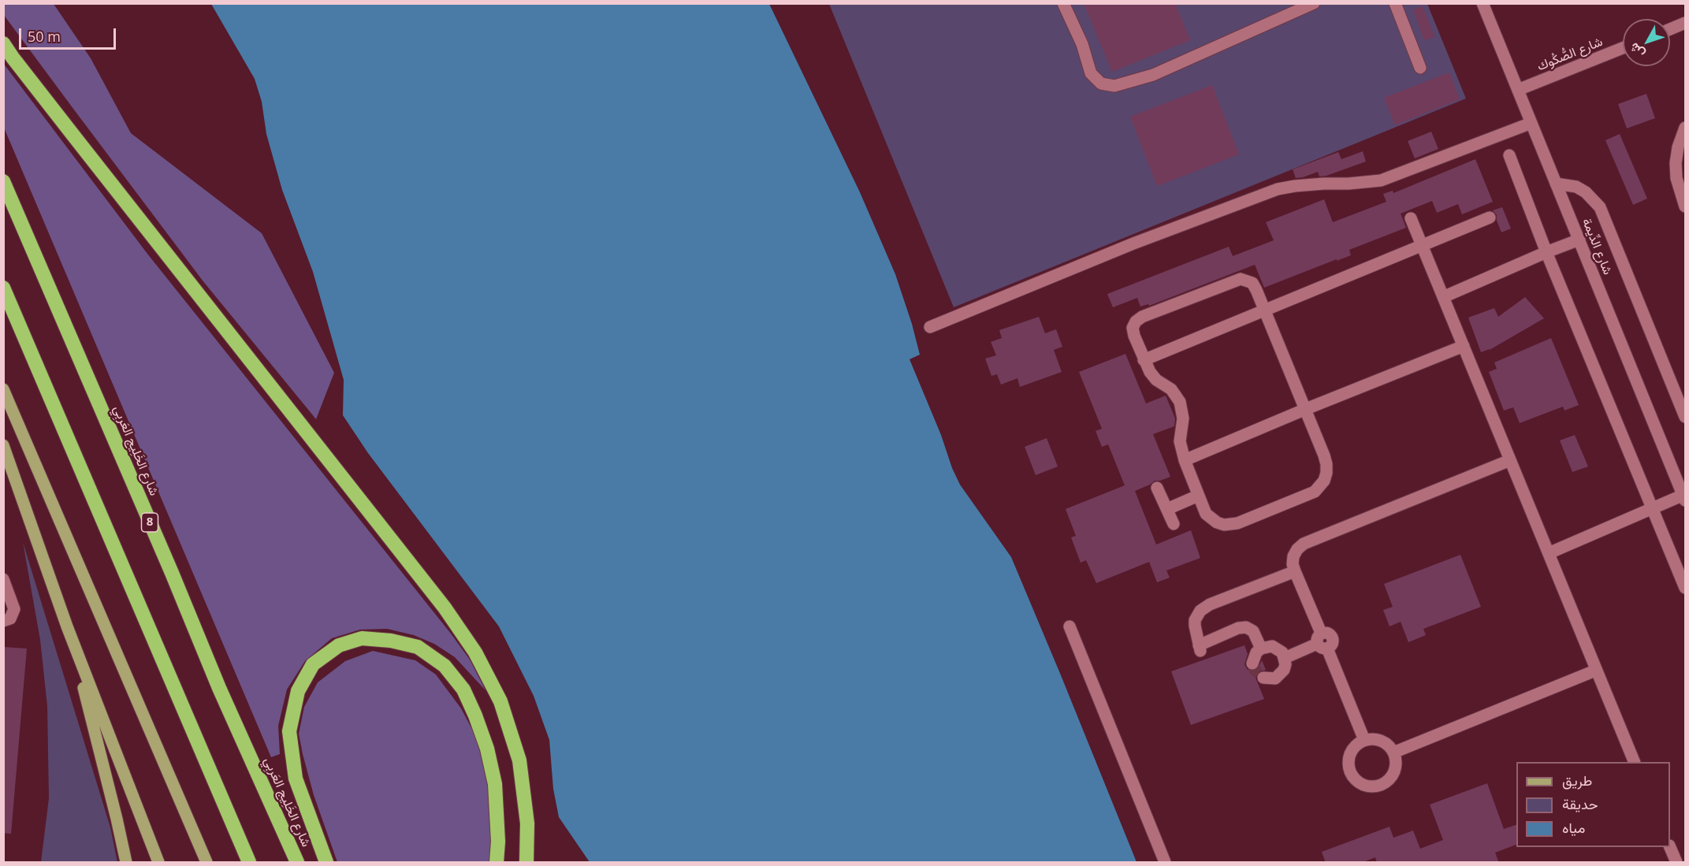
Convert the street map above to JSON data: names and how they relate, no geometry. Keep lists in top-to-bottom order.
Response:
{
  "streets": {
    "highway": ["شارع الخَلِيج العَربِي", "8"],
    "street": ["شارع الصُّكُوك", "شارع الدِّيمة"]
  },
  "crossings": [
    ["شارع الصُّكُوك", "شارع الدِّيمة"]
  ],
  "legend": ["طريق", "حديقة", "مياه"],
  "scale_bar": "50 m",
  "north": "bottom left"
}
